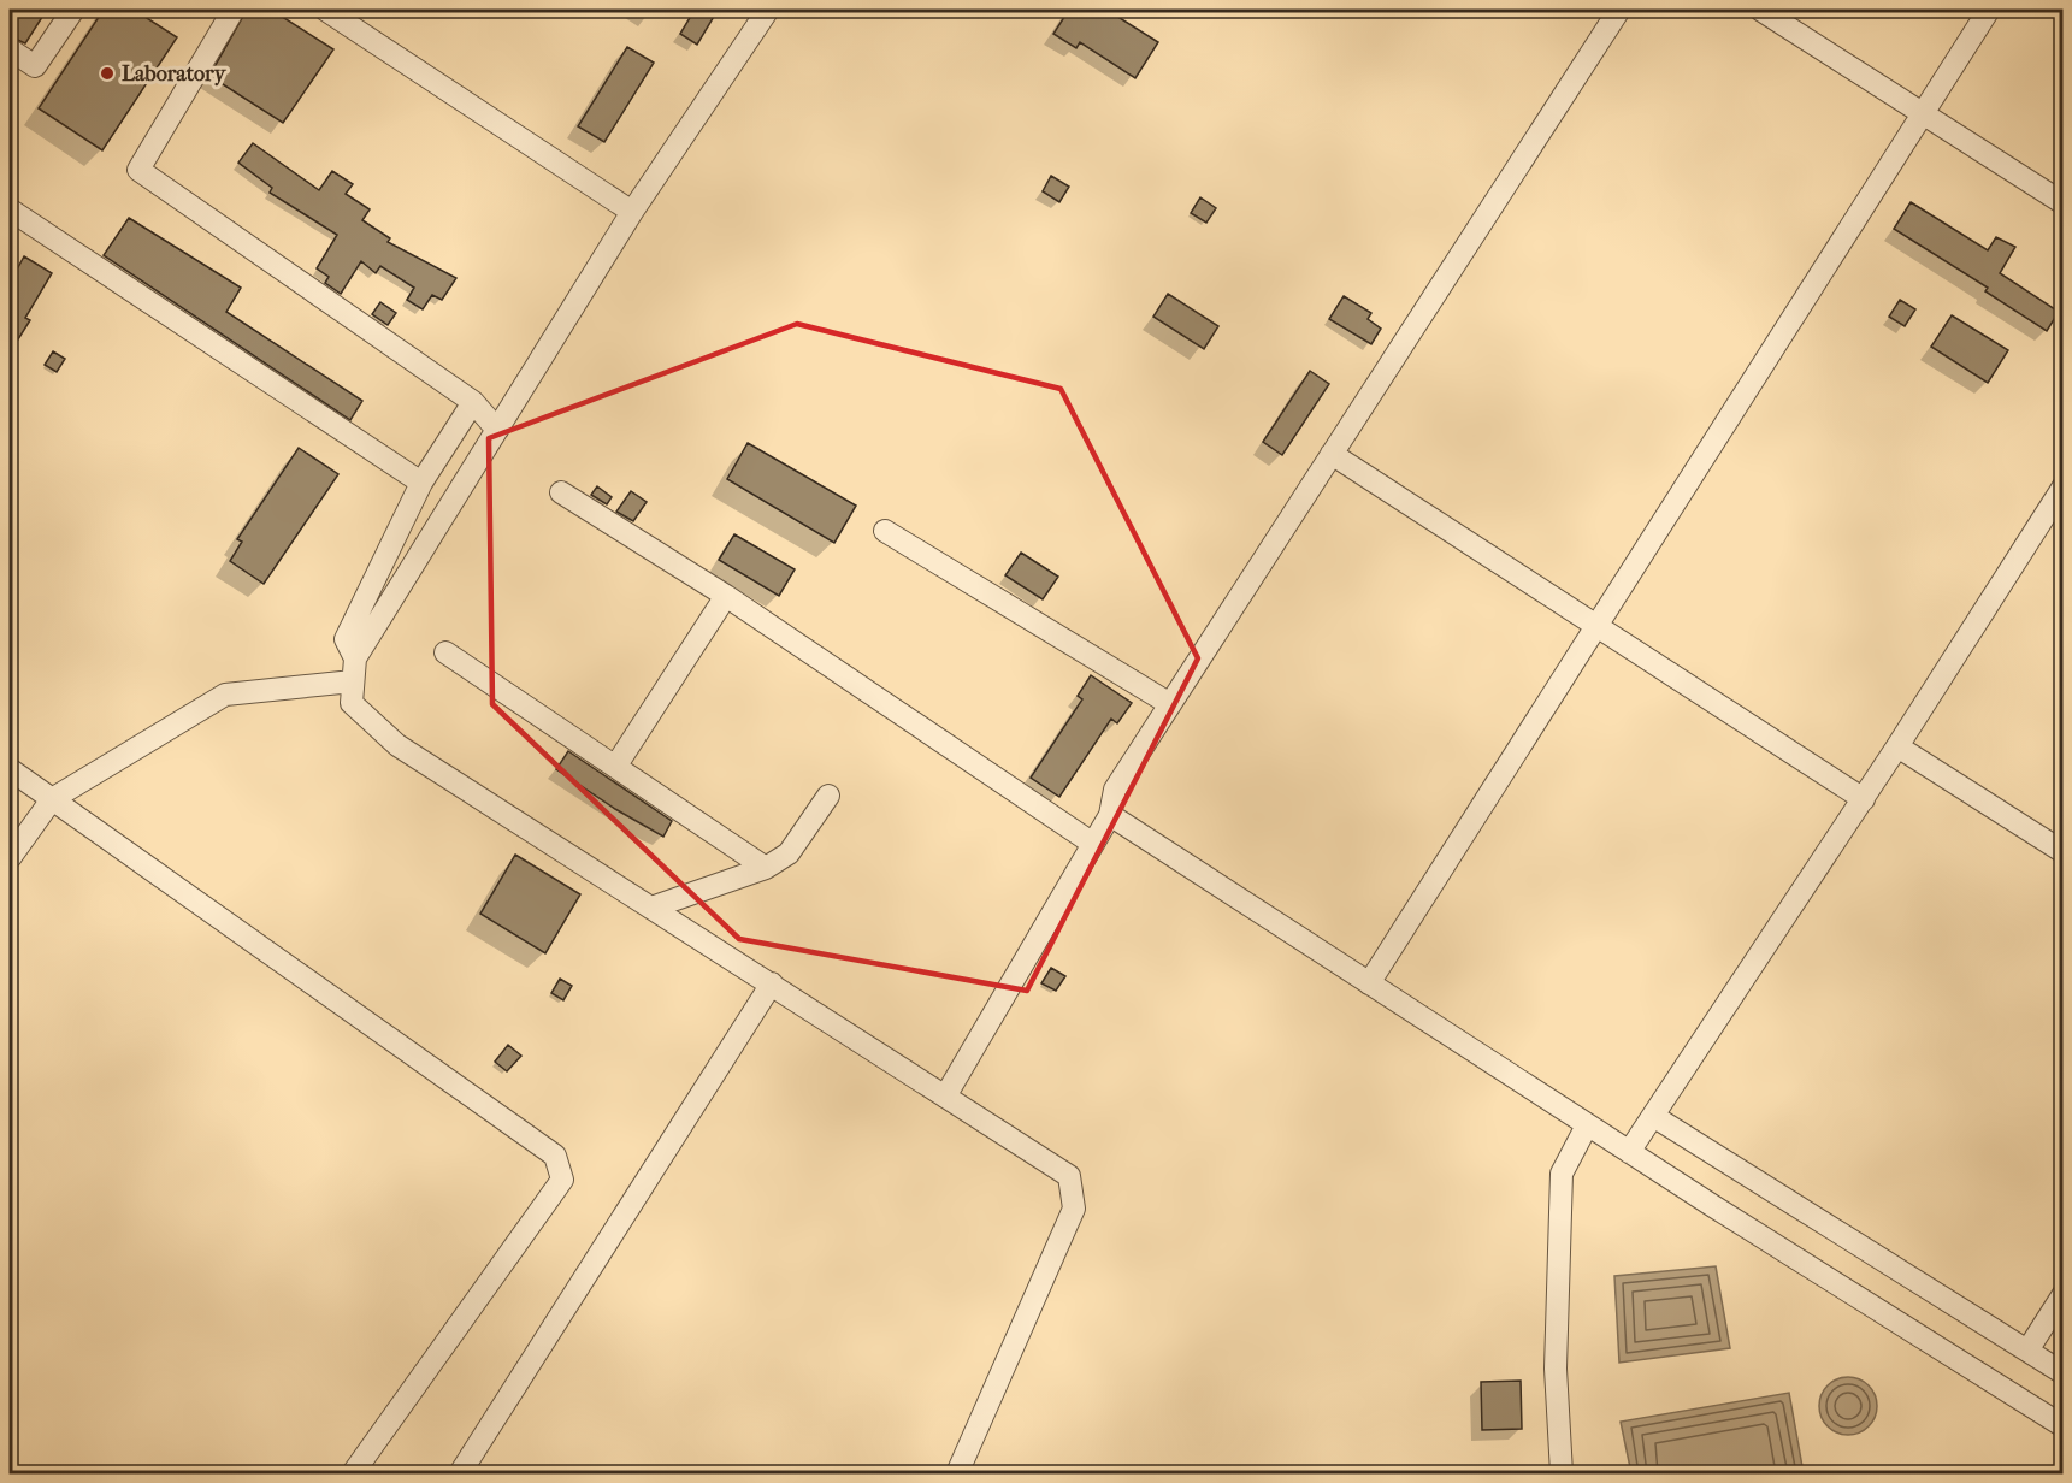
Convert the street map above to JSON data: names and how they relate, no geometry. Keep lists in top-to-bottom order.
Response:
{
  "places": ["Laboratory"]
}
